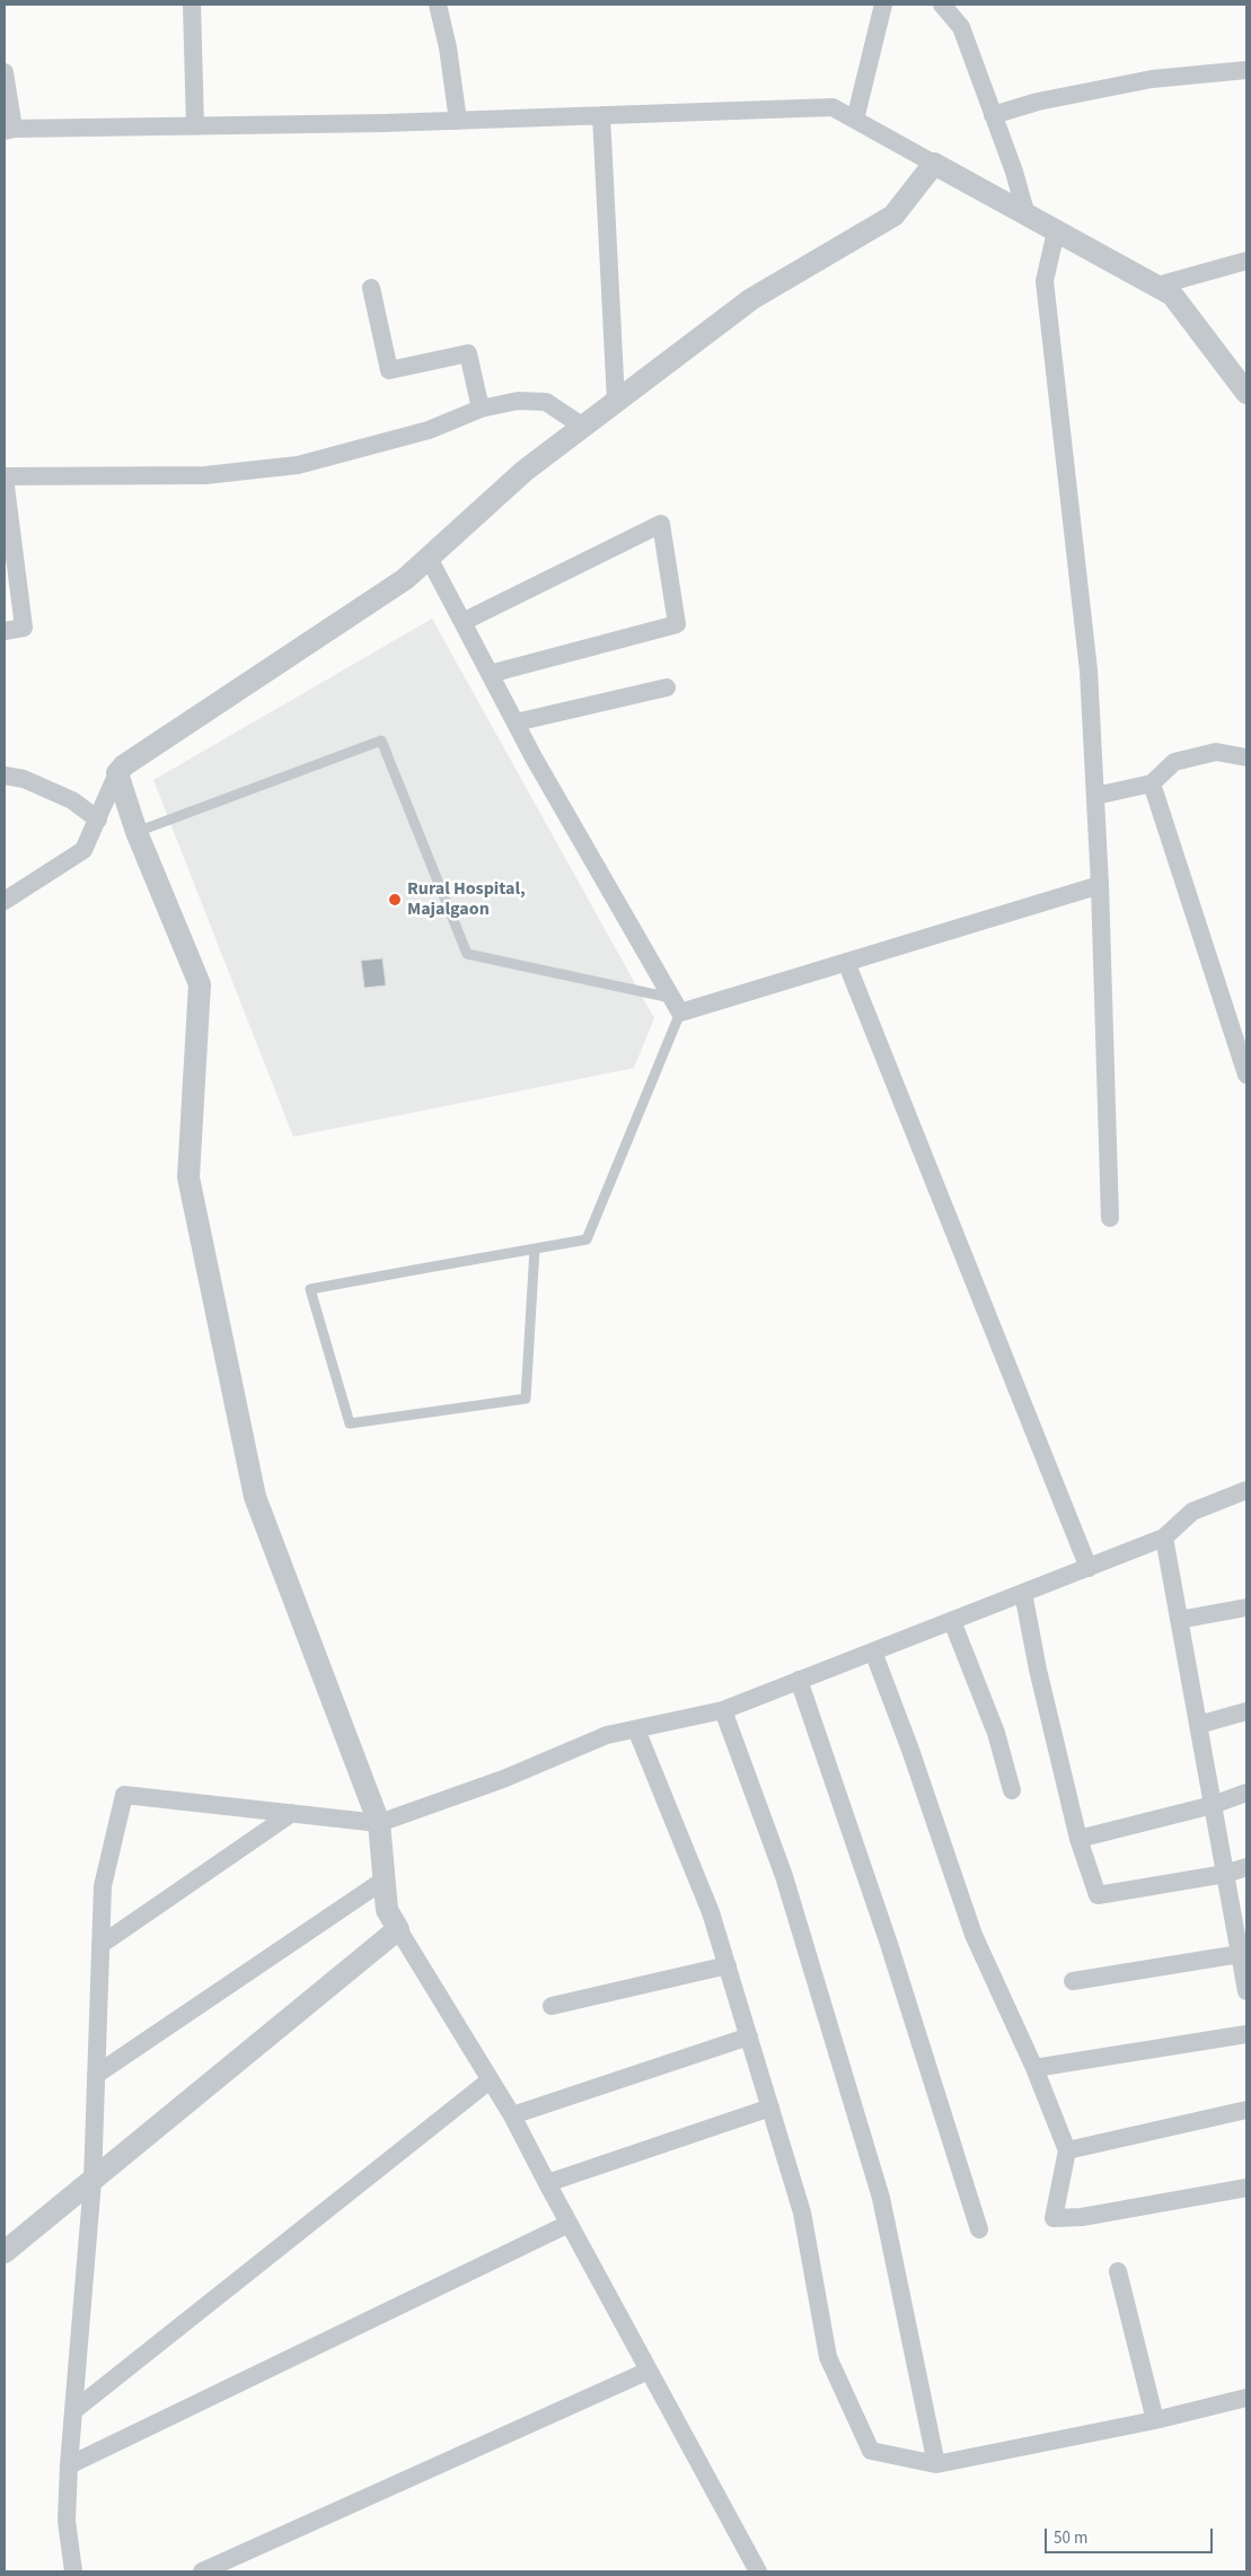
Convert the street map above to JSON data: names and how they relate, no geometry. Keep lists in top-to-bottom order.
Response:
{
  "places": ["Rural Hospital, Majalgaon"],
  "scale_bar": "50 m"
}
